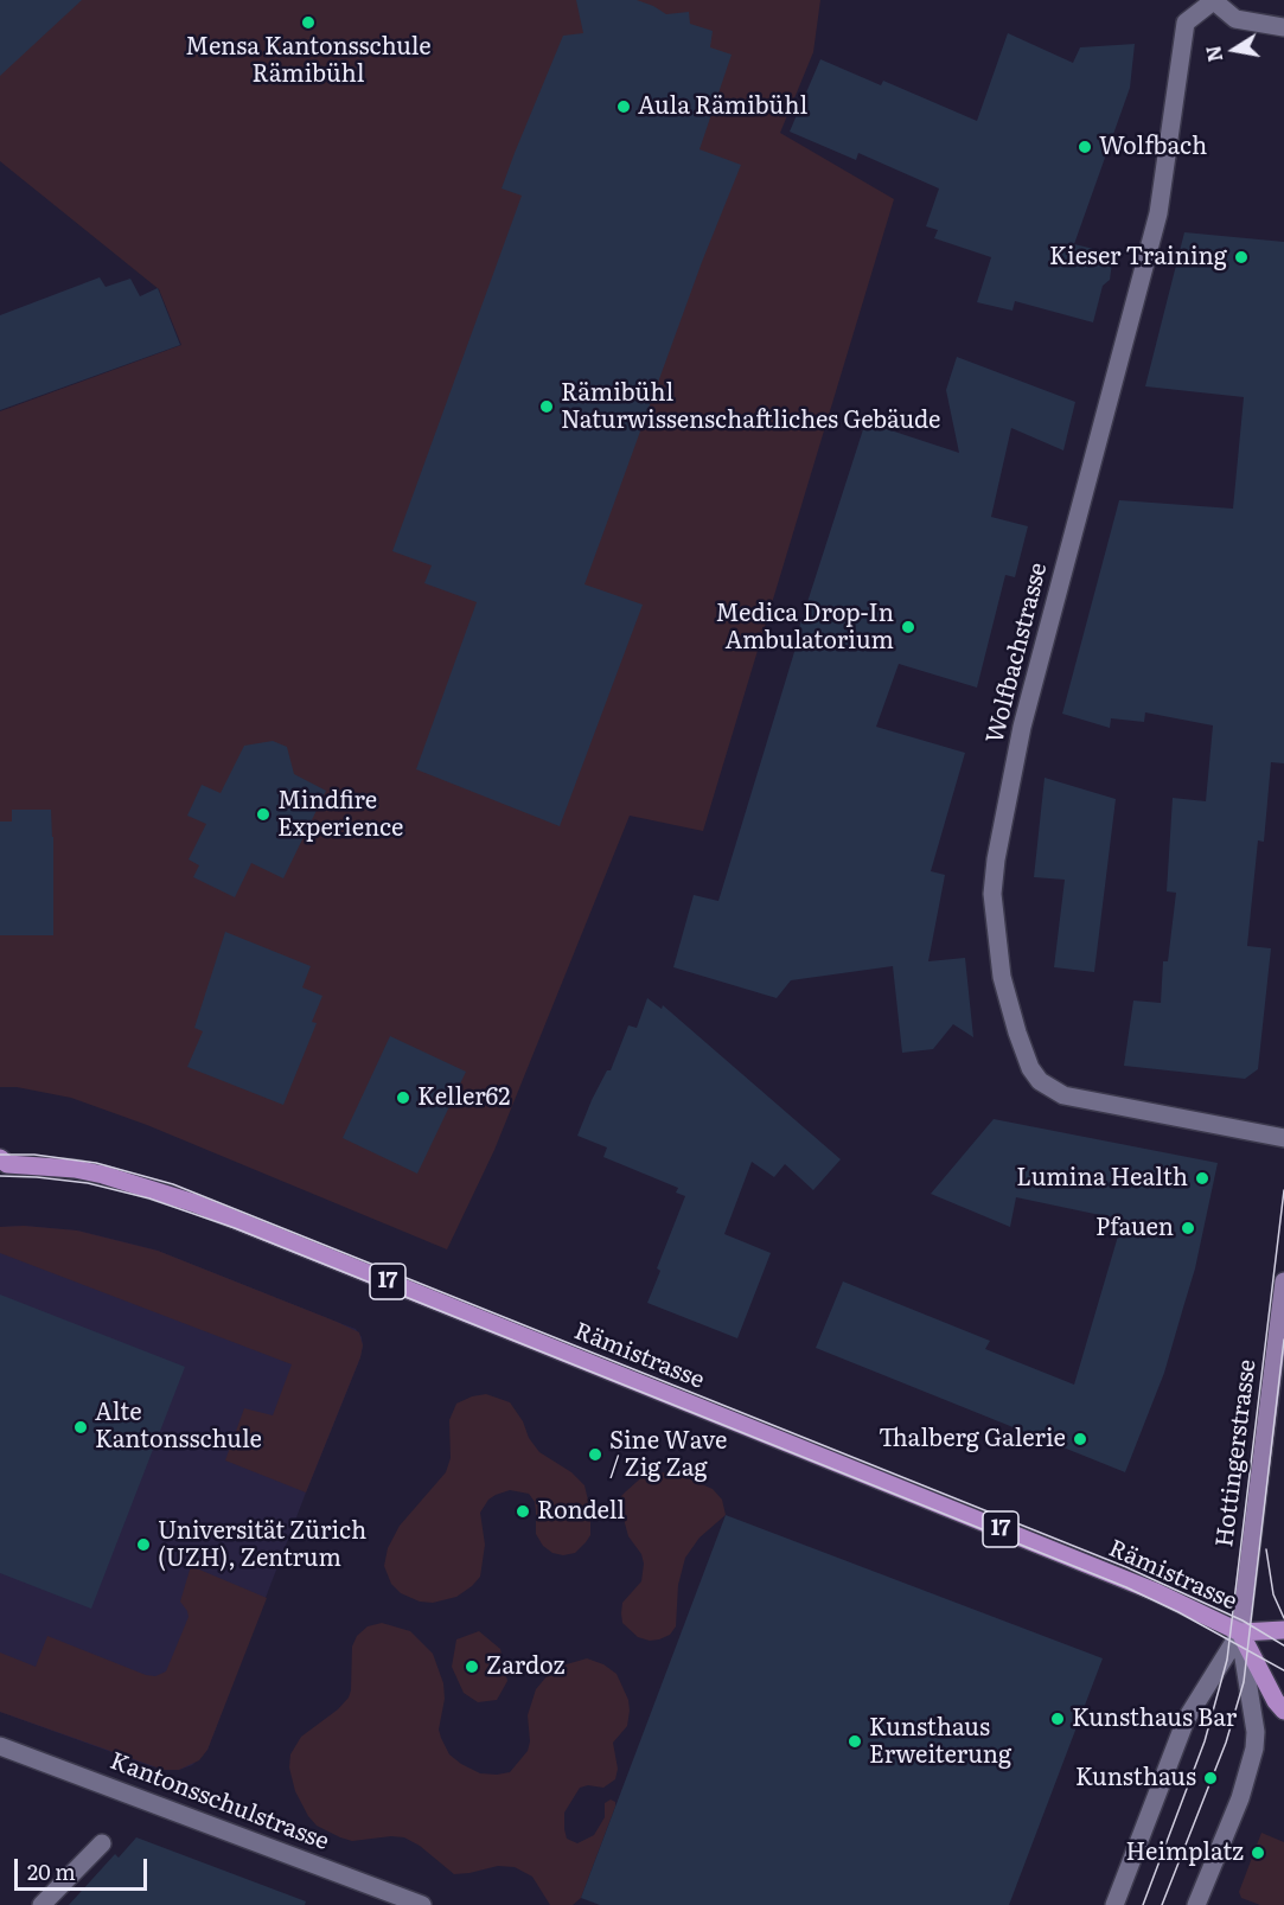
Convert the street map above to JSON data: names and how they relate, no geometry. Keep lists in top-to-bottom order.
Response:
{
  "streets": {
    "main road": ["17", "Rämistrasse", "Hottingerstrasse"],
    "street": ["Wolfbachstrasse", "Kantonsschulstrasse"]
  },
  "crossings": [
    ["Rämistrasse", "Hottingerstrasse"]
  ],
  "places": [
    "Mensa Kantonsschule Rämibühl",
    "Aula Rämibühl",
    "Wolfbach",
    "Kieser Training",
    "Rämibühl Naturwissenschaftliches Gebäude",
    "Medica Drop-In Ambulatorium",
    "Mindfire Experience",
    "Keller62",
    "Lumina Health",
    "Pfauen",
    "Alte Kantonsschule",
    "Thalberg Galerie",
    "Sine Wave / Zig Zag",
    "Rondell",
    "Universität Zürich (UZH), Zentrum",
    "Zardoz",
    "Kunsthaus Bar",
    "Kunsthaus Erweiterung",
    "Kunsthaus",
    "Heimplatz"
  ],
  "scale_bar": "20 m",
  "north": "left"
}
